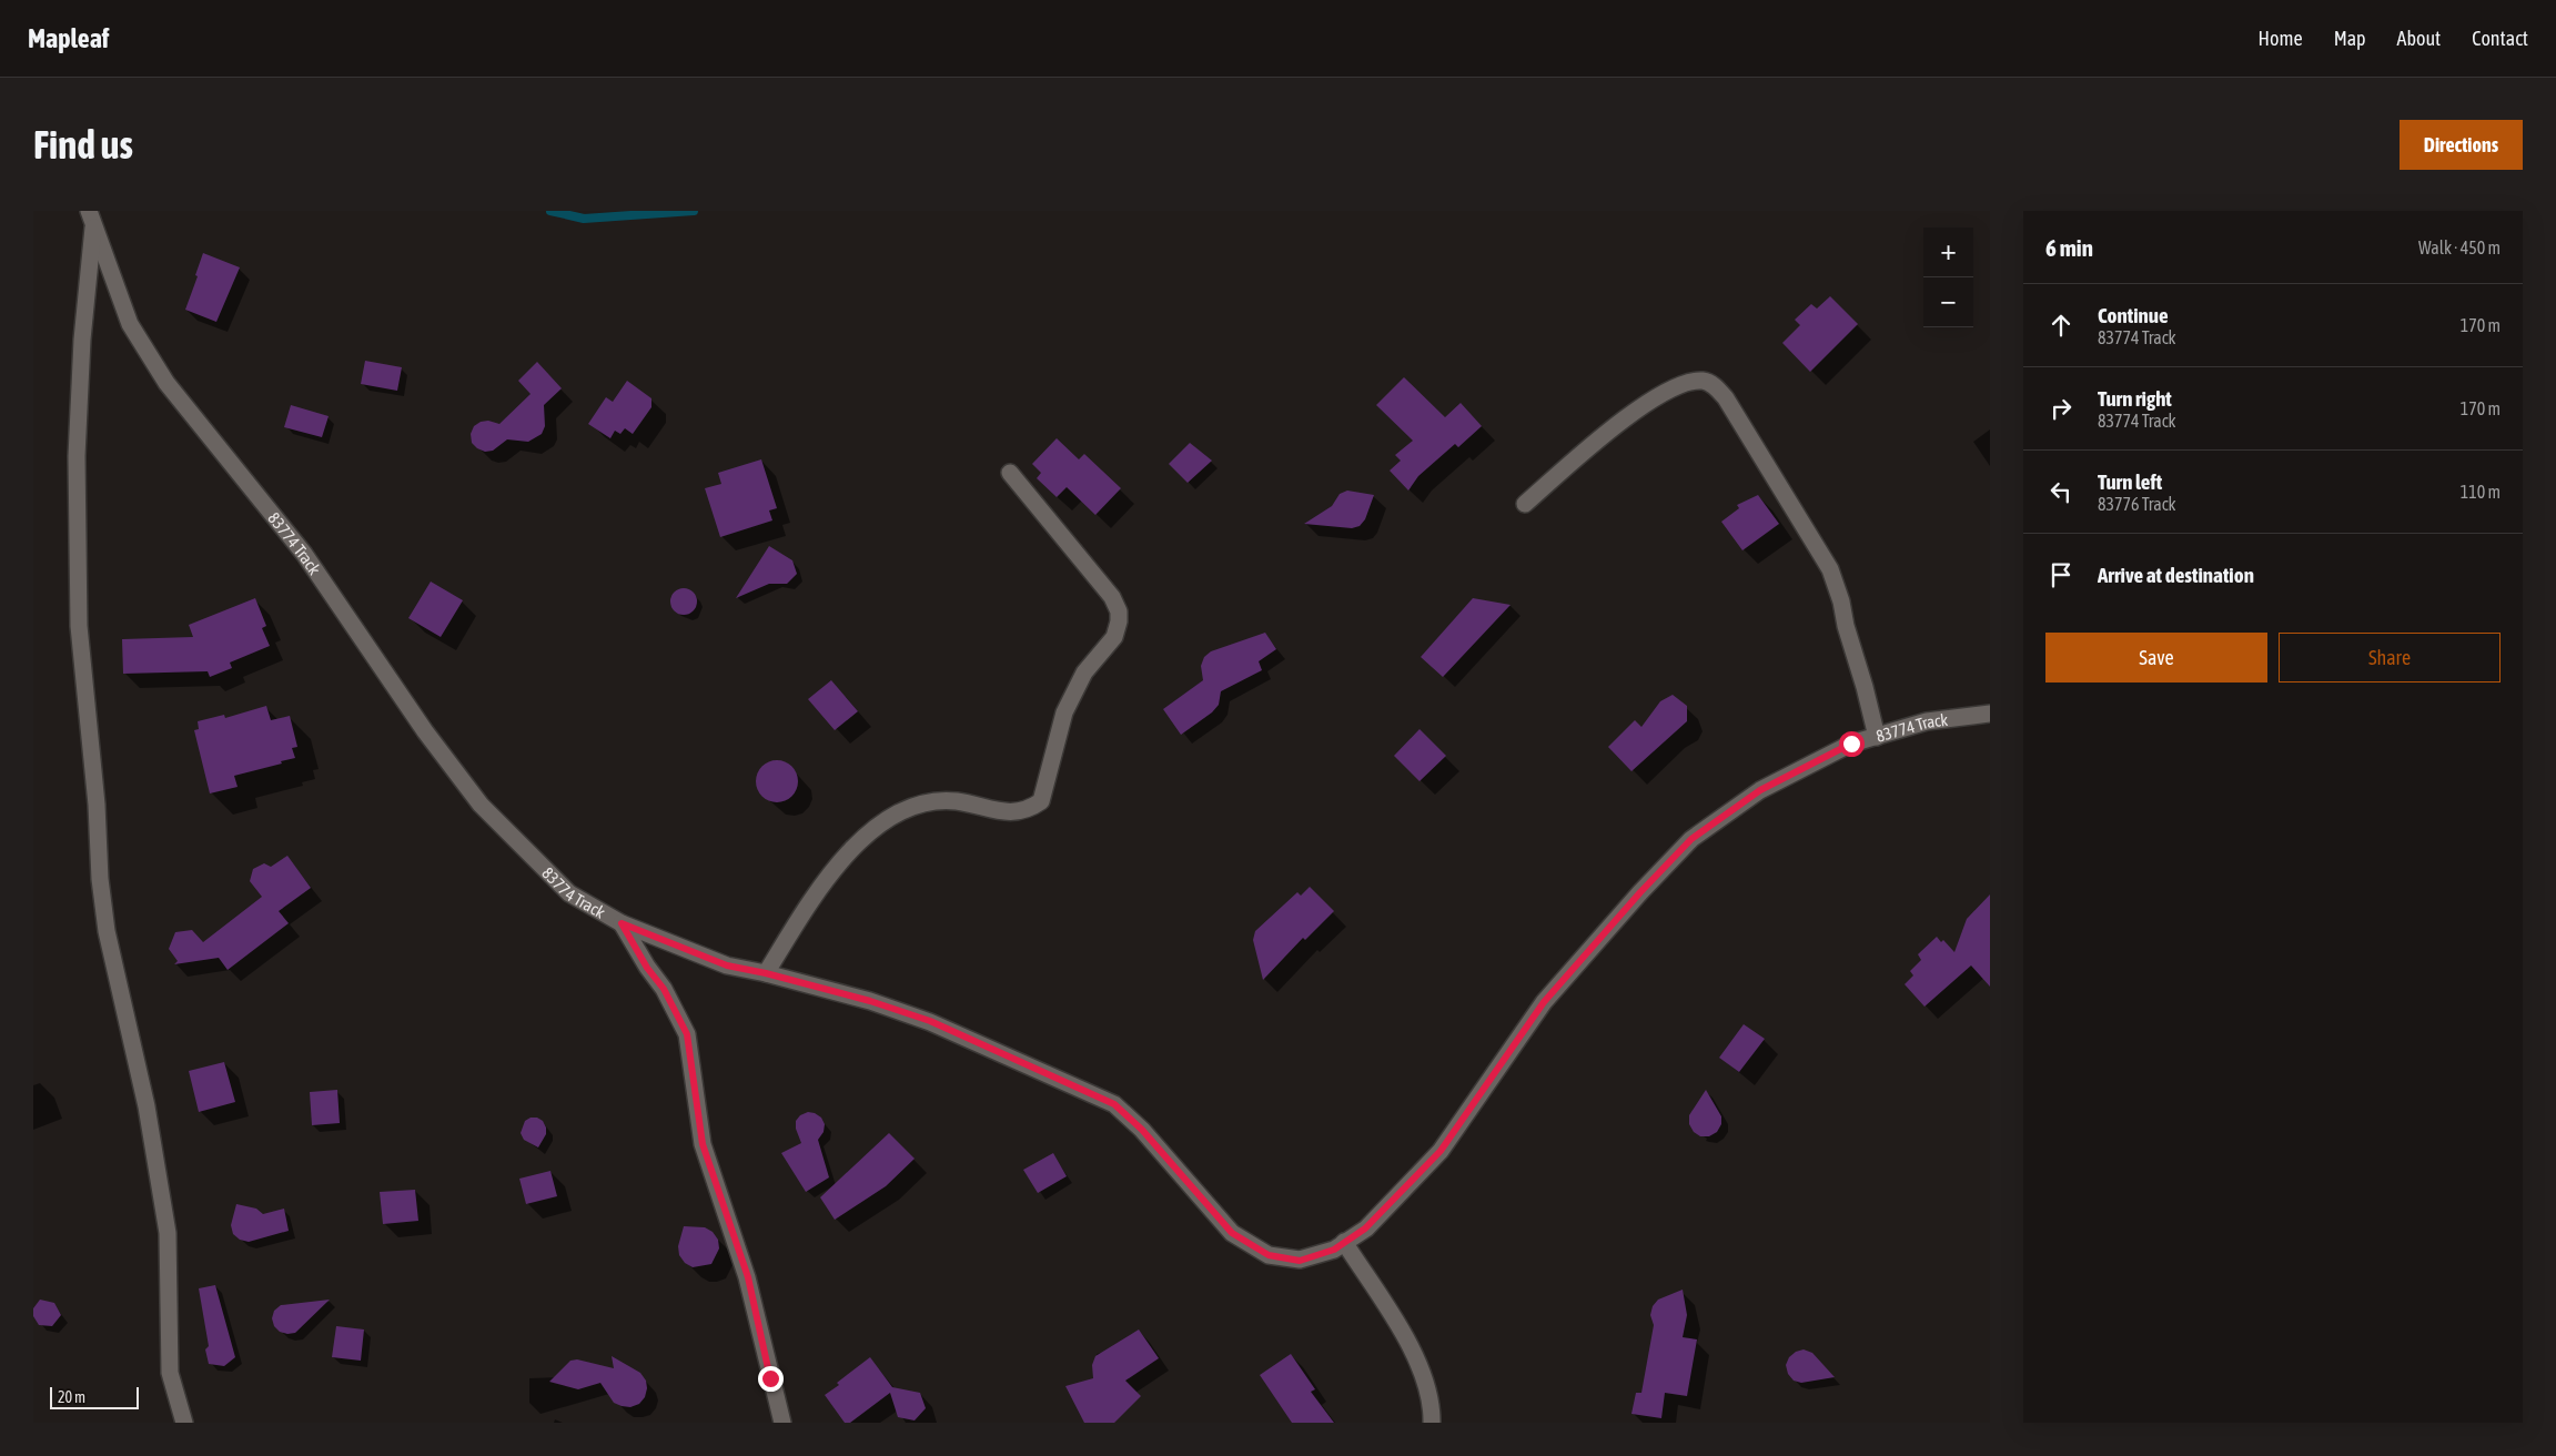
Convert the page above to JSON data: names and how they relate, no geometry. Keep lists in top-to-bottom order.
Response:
{
  "streets": {
    "street": ["83774 Track"]
  },
  "scale_bar": "20 m",
  "page": {
    "header": "Mapleaf",
    "nav": [
      "Home",
      "Map",
      "About",
      "Contact"
    ],
    "buttons": [
      "Directions",
      ["Save", "Share"]
    ],
    "title": "Find us",
    "heading": ["6 min", "Walk · 450 m"],
    "map_buttons": ["+", "−"],
    "list": [
      ["Continue", "83774 Track", "170 m"],
      ["Turn right", "83774 Track", "170 m"],
      ["Turn left", "83776 Track", "110 m"],
      "Arrive at destination"
    ],
    "scale": "20 m"
  }
}
